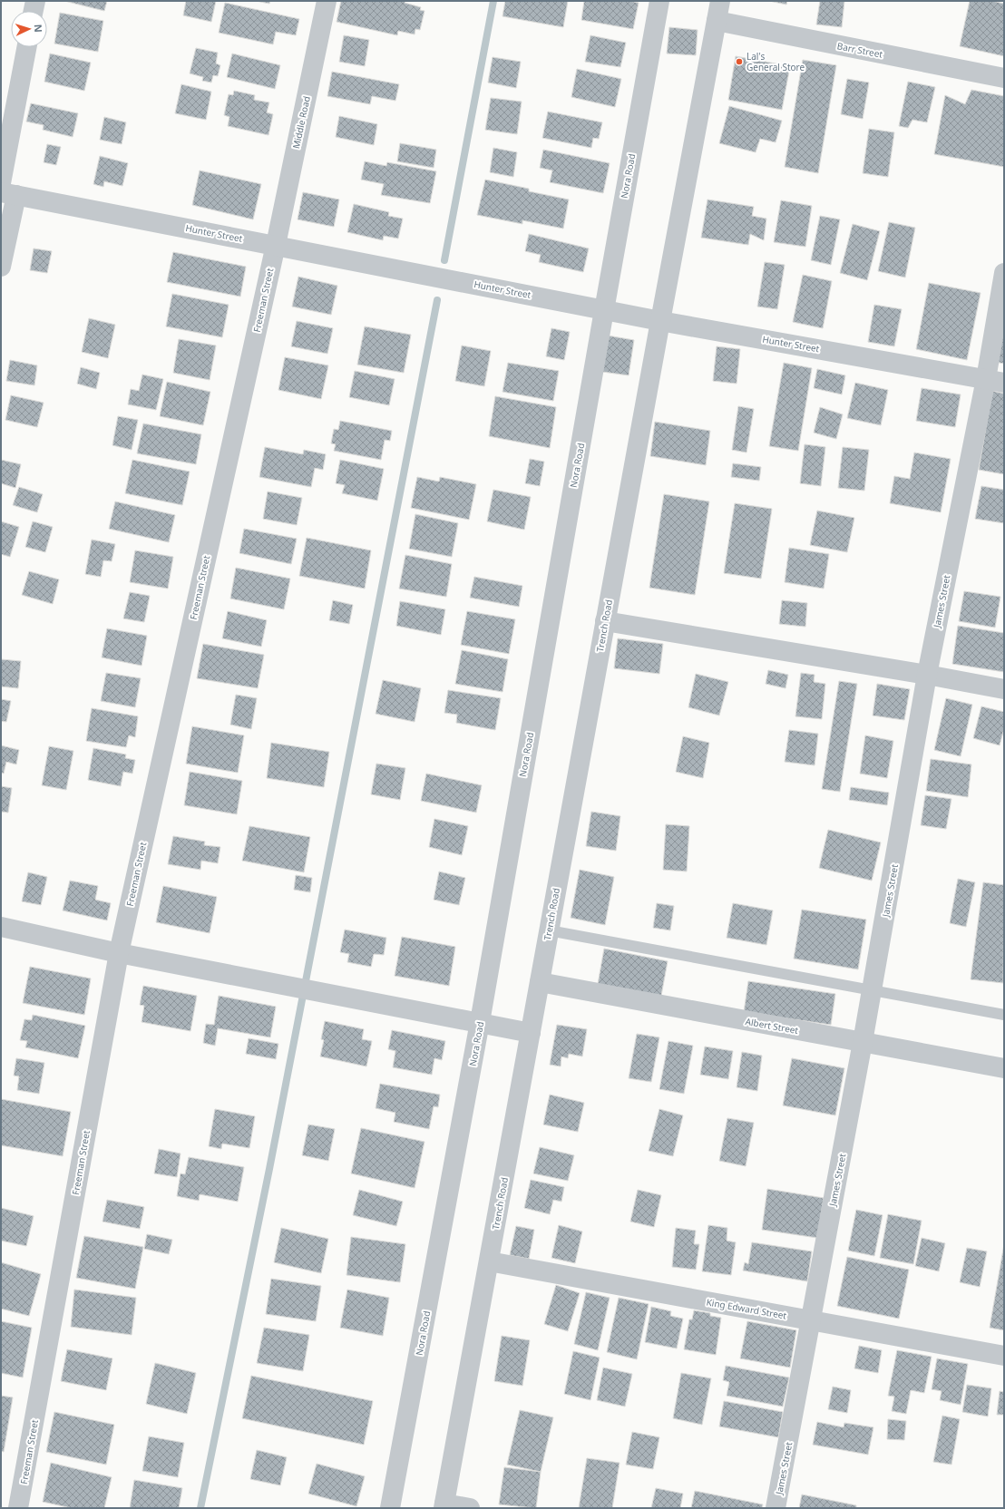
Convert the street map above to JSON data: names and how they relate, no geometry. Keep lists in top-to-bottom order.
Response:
{
  "streets": {
    "street": [
      "Barr Street",
      "Middle Road",
      "Nora Road",
      "Hunter Street",
      "Freeman Street",
      "James Street",
      "Trench Road",
      "Albert Street",
      "King Edward Street"
    ]
  },
  "crossings": [
    ["Barr Street", "Trench Road"],
    ["Middle Road", "Hunter Street"],
    ["Middle Road", "Freeman Street"],
    ["Nora Road", "Hunter Street"],
    ["Hunter Street", "Freeman Street"],
    ["Hunter Street", "James Street"],
    ["Hunter Street", "Trench Road"],
    ["James Street", "Albert Street"],
    ["James Street", "King Edward Street"],
    ["Trench Road", "Albert Street"],
    ["Trench Road", "King Edward Street"]
  ],
  "places": ["Lal's General Store"],
  "north": "right"
}
